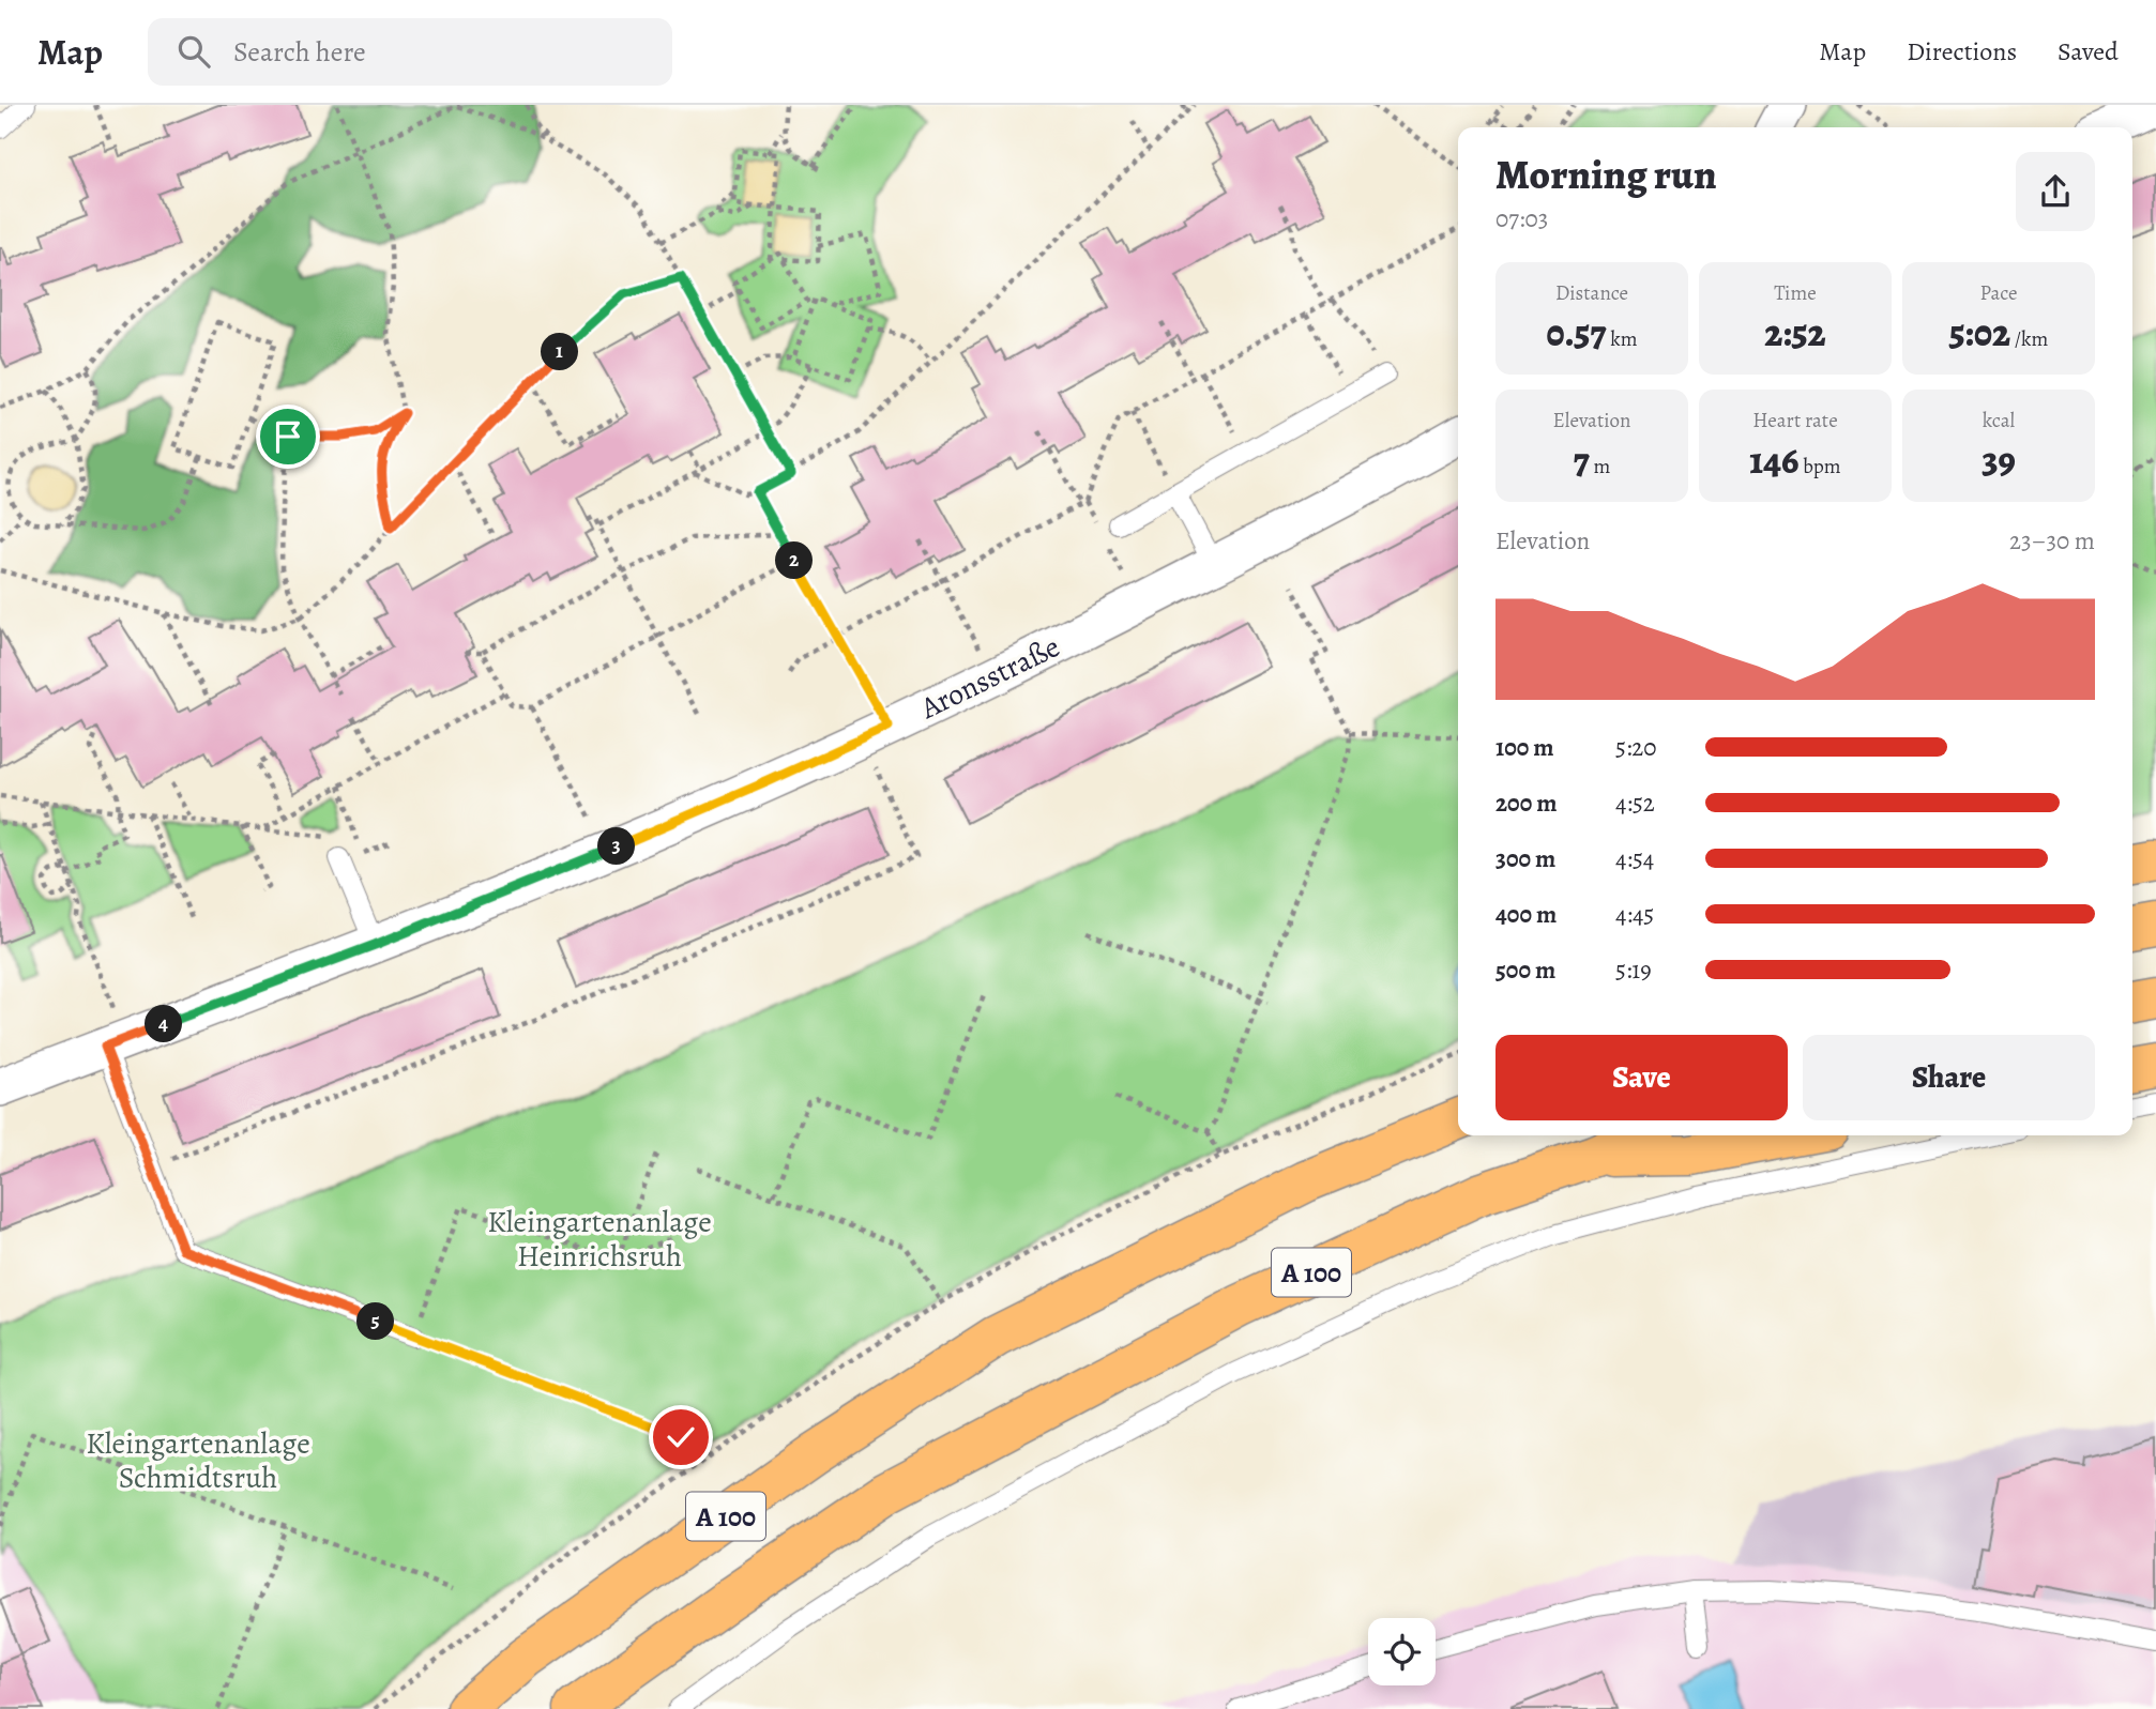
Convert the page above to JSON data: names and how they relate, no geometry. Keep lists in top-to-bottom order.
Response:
{
  "streets": {
    "highway": ["A 100"],
    "street": ["Aronsstraße"]
  },
  "parks": ["Kleingartenanlage Heinrichsruh", "Kleingartenanlage Schmidtsruh"],
  "page": {
    "header": "Map",
    "search": "Search here",
    "nav": ["Map", "Directions", "Saved"],
    "heading": ["Morning run", "07:03"],
    "stats": [
      ["Distance", "0.57 km"],
      ["Time", "2:52"],
      ["Pace", "5:02 /km"],
      ["Elevation", "7 m"],
      ["Heart rate", "146 bpm"],
      ["kcal", "39"]
    ],
    "pins": [
      "1",
      "2",
      "3",
      "4",
      "5"
    ],
    "chart": ["Elevation", "23–30 m"],
    "list": [
      {
        "name": "100 m",
        "note": "5:20"
      },
      {
        "name": "200 m",
        "note": "4:52"
      },
      {
        "name": "300 m",
        "note": "4:54"
      },
      {
        "name": "400 m",
        "note": "4:45"
      },
      {
        "name": "500 m",
        "note": "5:19"
      }
    ],
    "buttons": ["Save", "Share"]
  }
}
